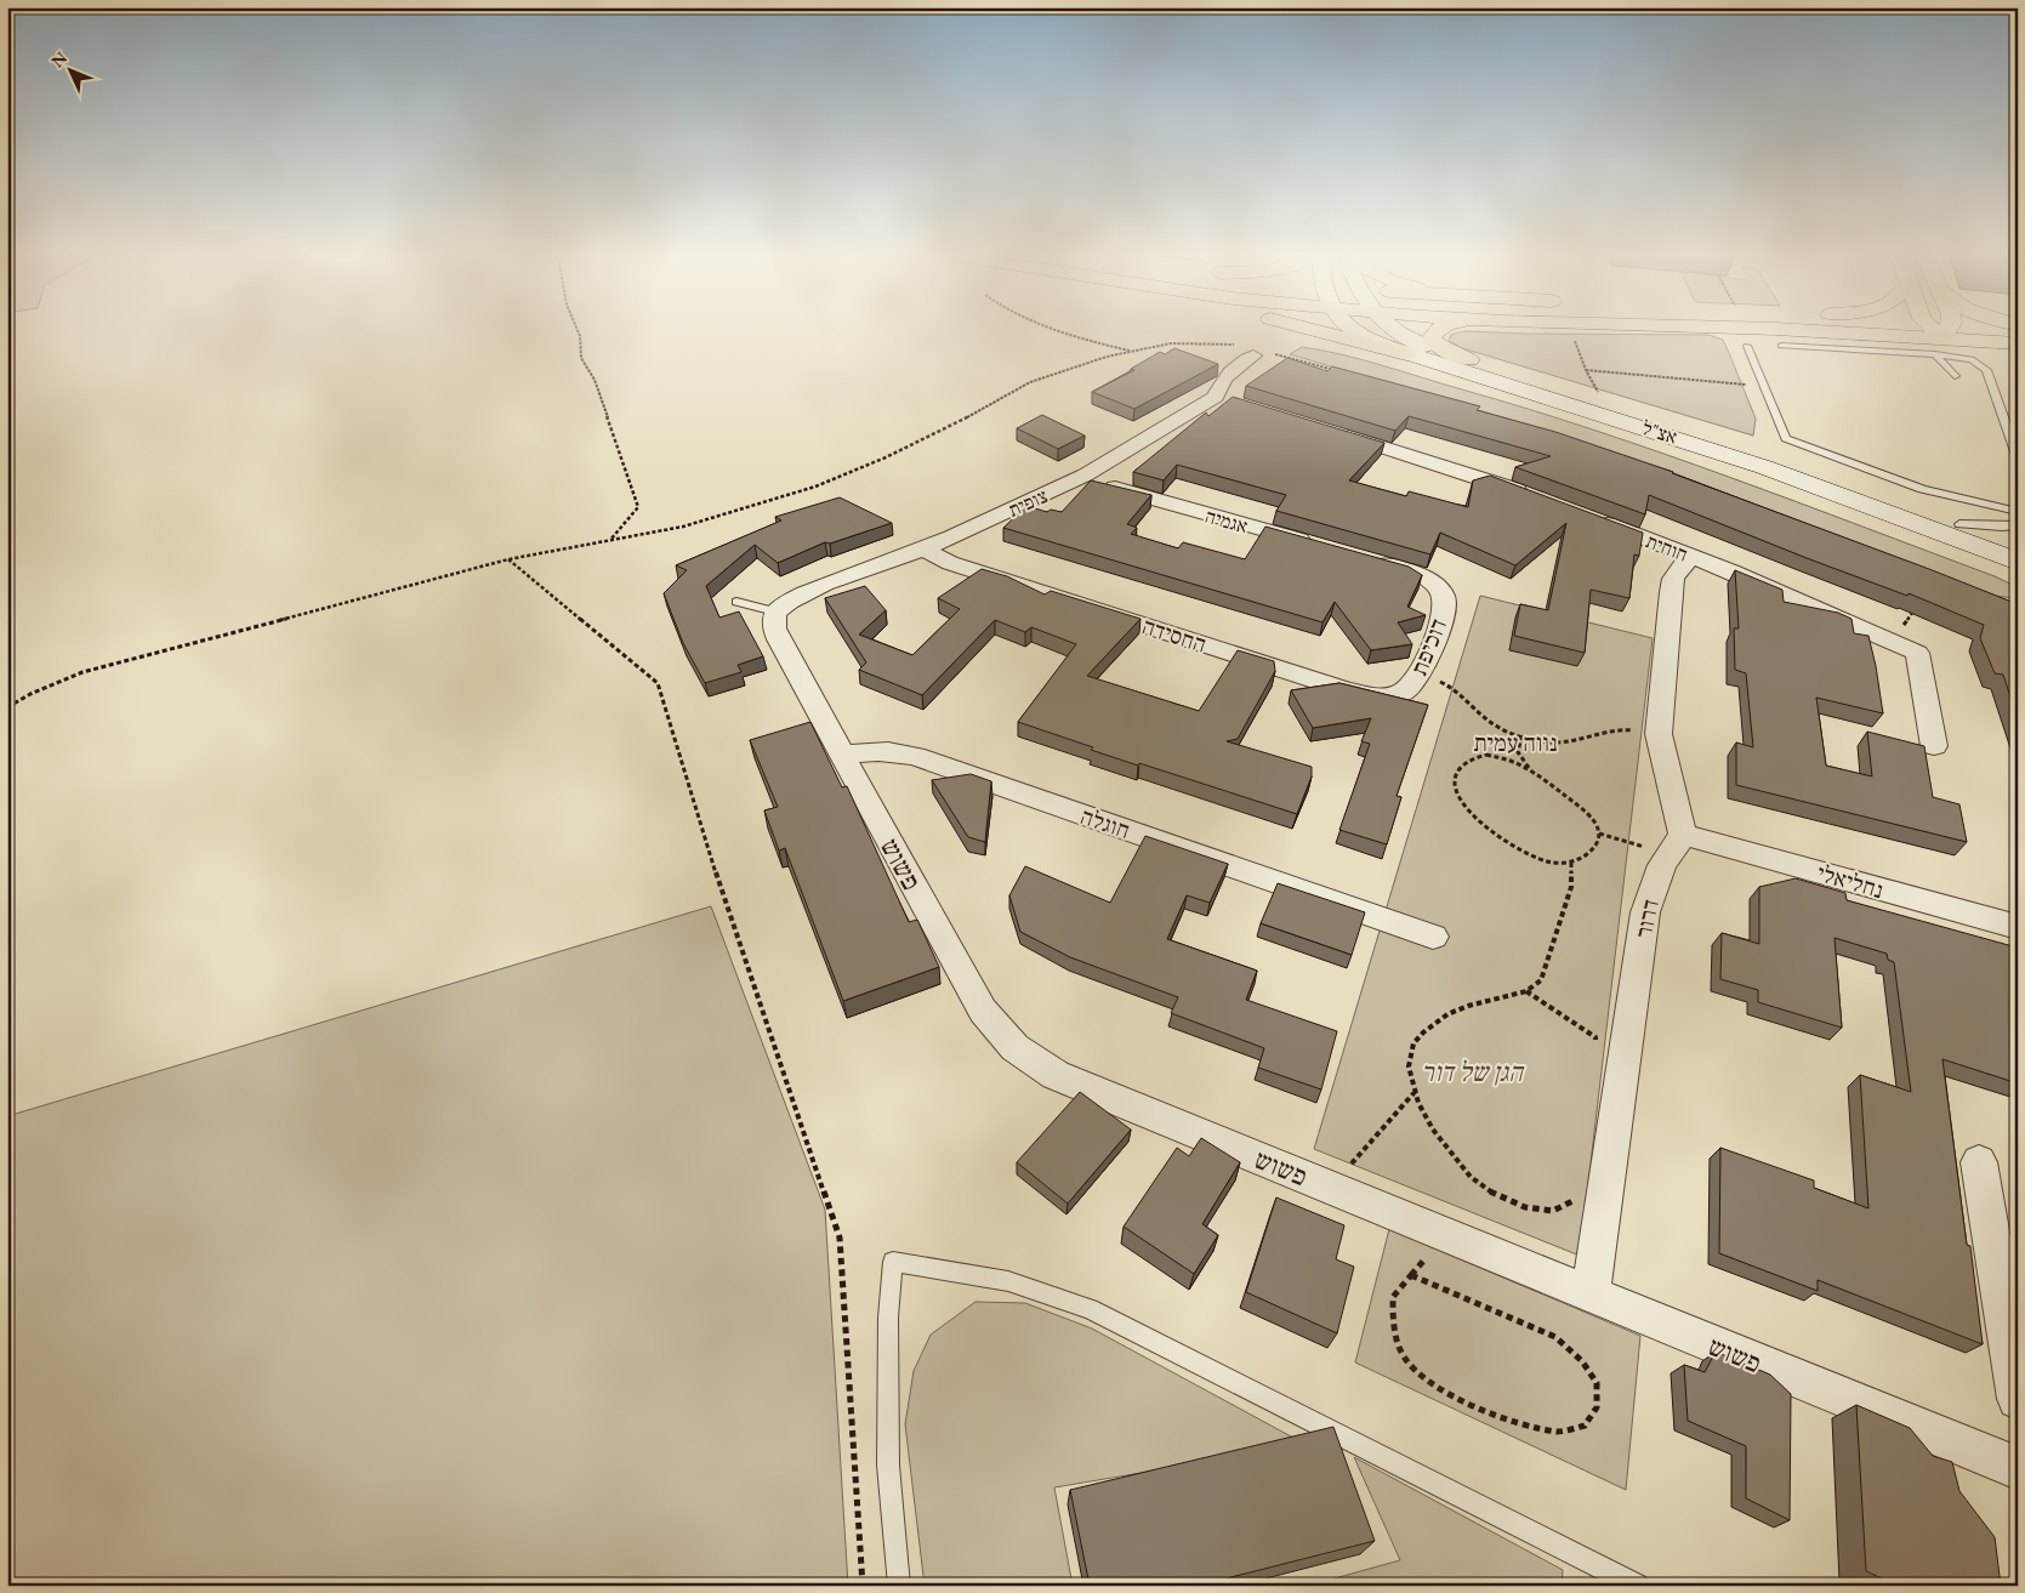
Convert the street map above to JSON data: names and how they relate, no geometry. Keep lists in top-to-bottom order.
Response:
{
  "streets": {
    "main road": ["אצ\"ל"],
    "street": [
      "צופית",
      "אגמיה",
      "חוחית",
      "החסידה",
      "דוכיפת",
      "חוגלה",
      "פשוש",
      "נחליאלי",
      "דרור"
    ]
  },
  "crossings": [
    ["צופית", "אגמיה"],
    ["צופית", "החסידה"],
    ["צופית", "פשוש"],
    ["החסידה", "דוכיפת"],
    ["חוגלה", "פשוש"],
    ["פשוש", "דרור"],
    ["נחליאלי", "דרור"]
  ],
  "districts": ["נווה עמית"],
  "parks": ["הגן של דור"],
  "north": "top left"
}
